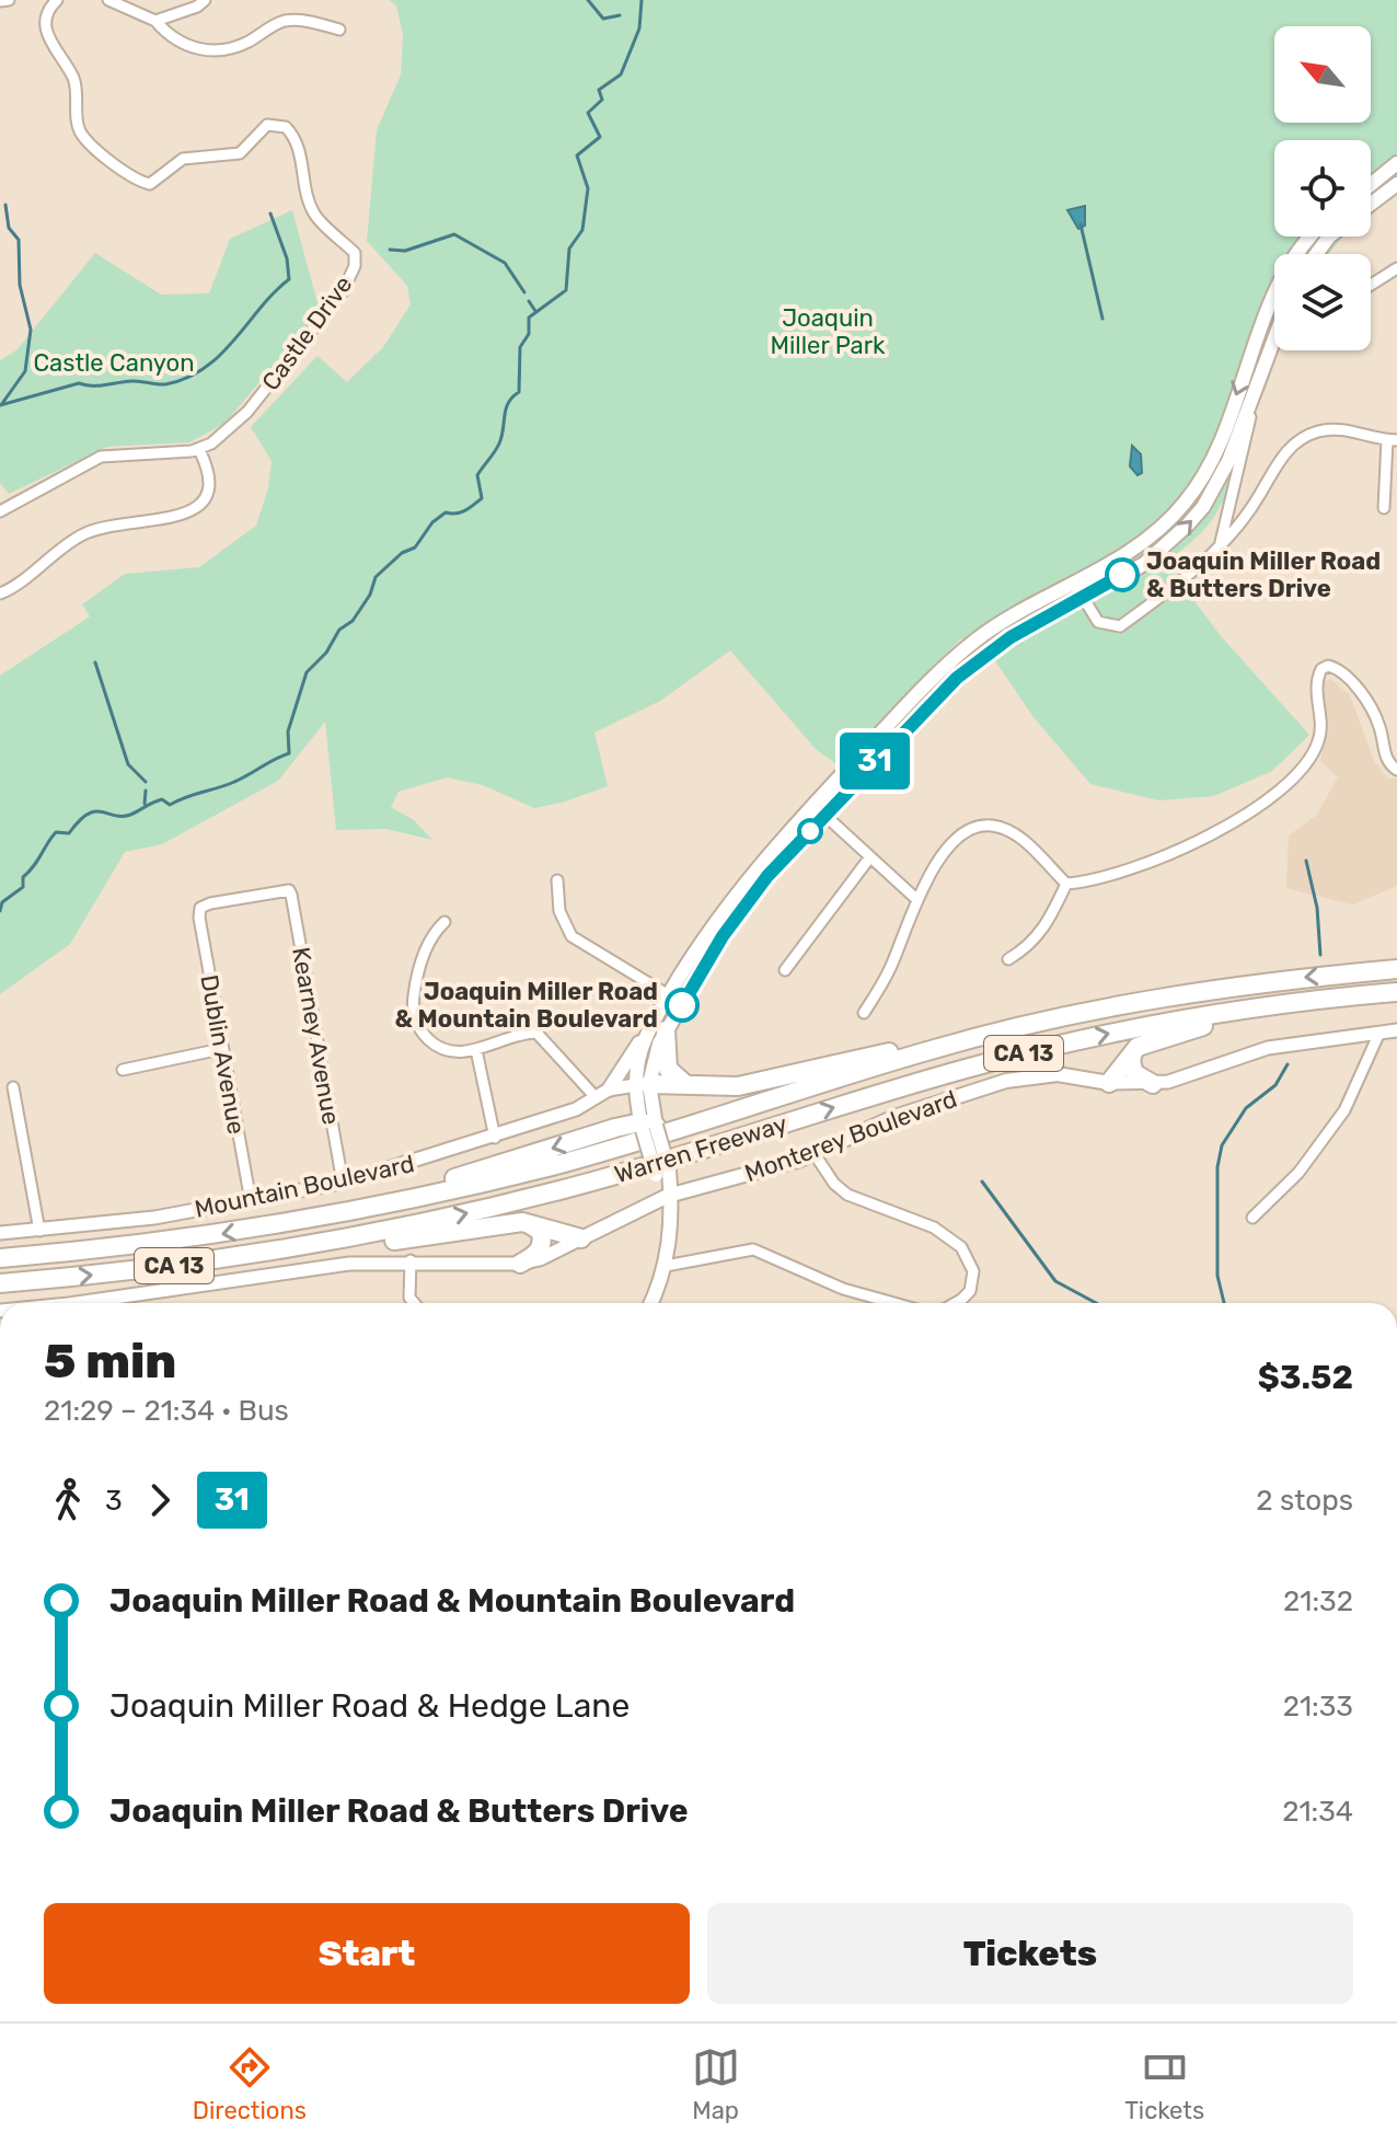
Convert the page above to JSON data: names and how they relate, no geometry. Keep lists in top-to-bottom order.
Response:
{
  "streets": {
    "highway": ["CA 13", "Warren Freeway"],
    "main road": ["Monterey Boulevard"],
    "street": [
      "Castle Drive",
      "Kearney Avenue",
      "Dublin Avenue",
      "Mountain Boulevard"
    ]
  },
  "crossings": [
    ["Kearney Avenue", "Dublin Avenue"],
    ["Kearney Avenue", "Mountain Boulevard"],
    ["Dublin Avenue", "Mountain Boulevard"]
  ],
  "parks": ["Joaquin Miller Park", "Castle Canyon"],
  "places": ["Joaquin Miller Road & Butters Drive", "Joaquin Miller Road & Mountain Boulevard"],
  "lines": ["bus line 31"],
  "north": "top left",
  "page": {
    "on_map": "31",
    "heading": ["5 min", "21:29 – 21:34 · Bus", "$3.52"],
    "legs": ["3", "31", "2 stops"],
    "list": [
      {
        "name": "Joaquin Miller Road & Mountain Boulevard",
        "value": "21:32"
      },
      {
        "name": "Joaquin Miller Road & Hedge Lane",
        "value": "21:33"
      },
      {
        "name": "Joaquin Miller Road & Butters Drive",
        "value": "21:34"
      }
    ],
    "buttons": ["Start", "Tickets"],
    "tabs": ["Directions", "Map", "Tickets"]
  }
}
